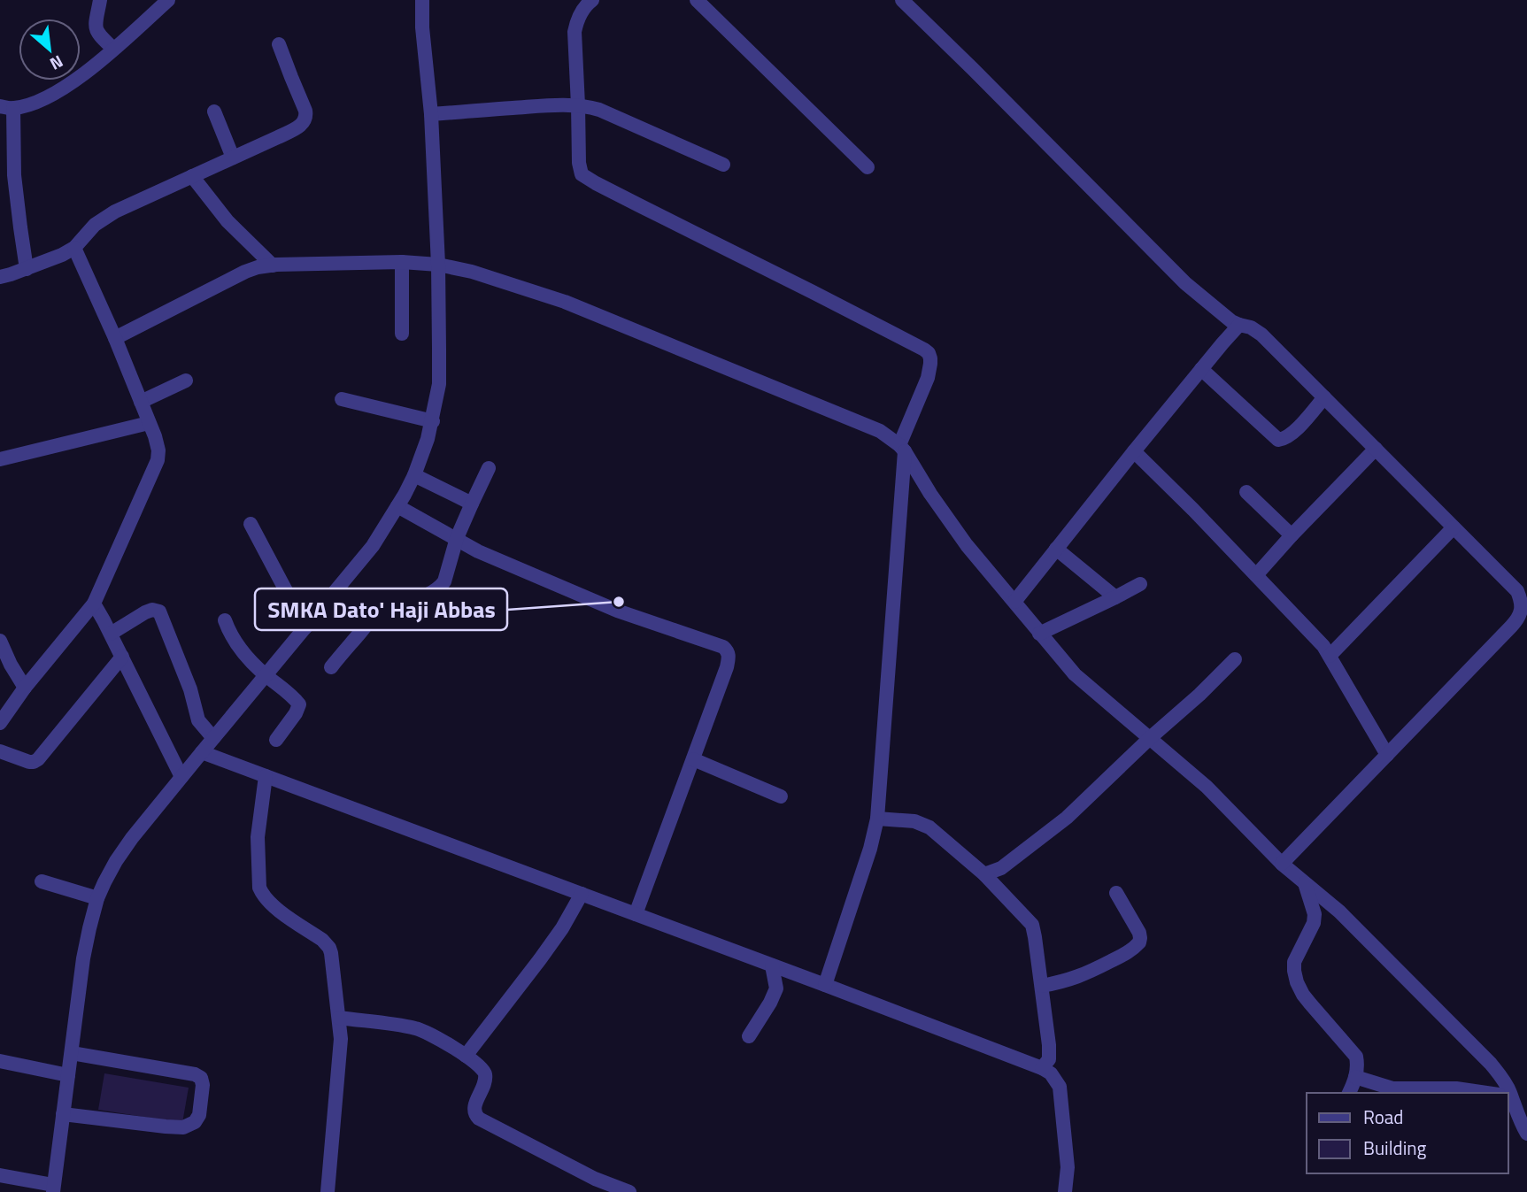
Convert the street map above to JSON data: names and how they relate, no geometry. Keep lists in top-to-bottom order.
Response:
{
  "places": ["SMKA Dato' Haji Abbas"],
  "legend": ["Road", "Building"],
  "north": "bottom right"
}
